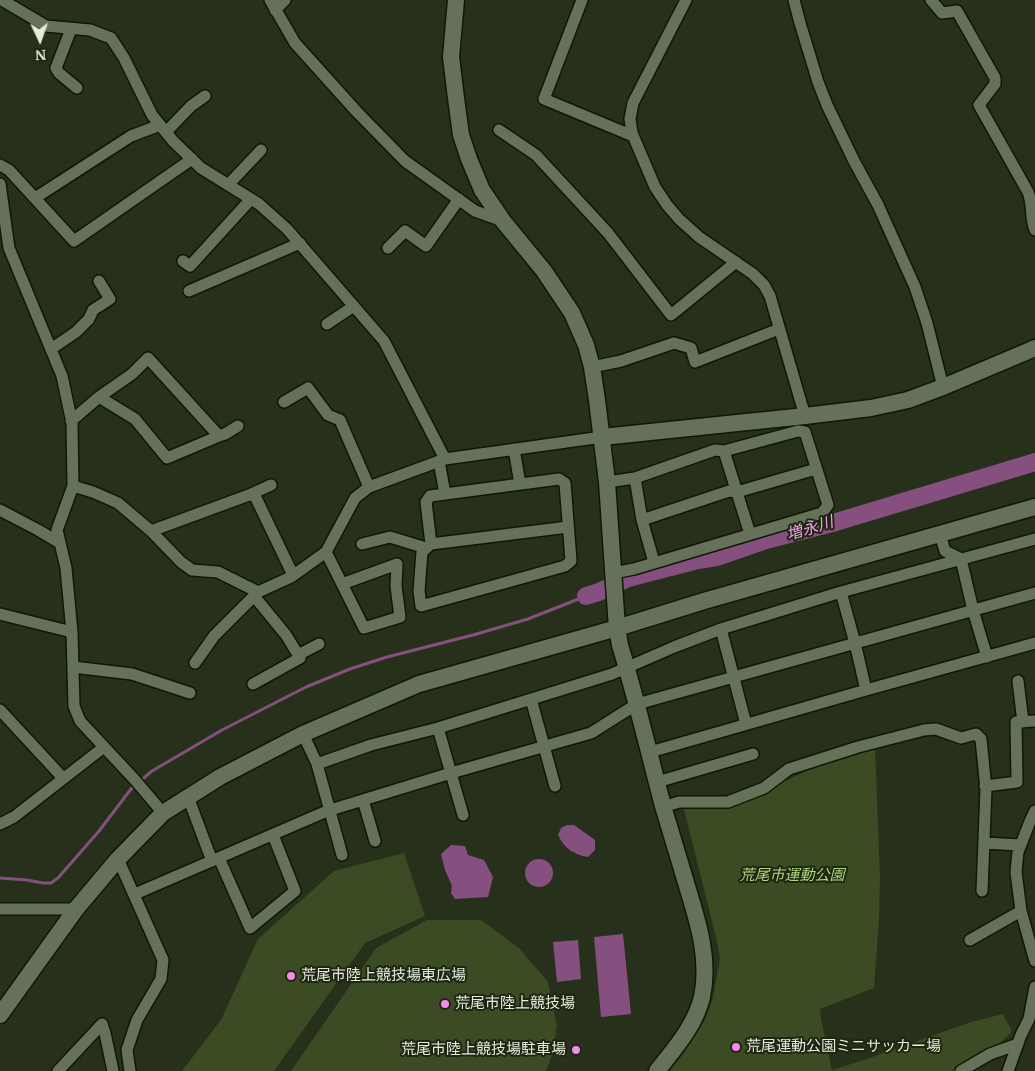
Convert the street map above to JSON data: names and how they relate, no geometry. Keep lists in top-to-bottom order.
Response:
{
  "water": ["増永川"],
  "parks": ["荒尾市運動公園"],
  "places": [
    "荒尾市陸上競技場東広場",
    "荒尾市陸上競技場",
    "荒尾運動公園ミニサッカー場",
    "荒尾市陸上競技場駐車場"
  ],
  "north": "bottom"
}
